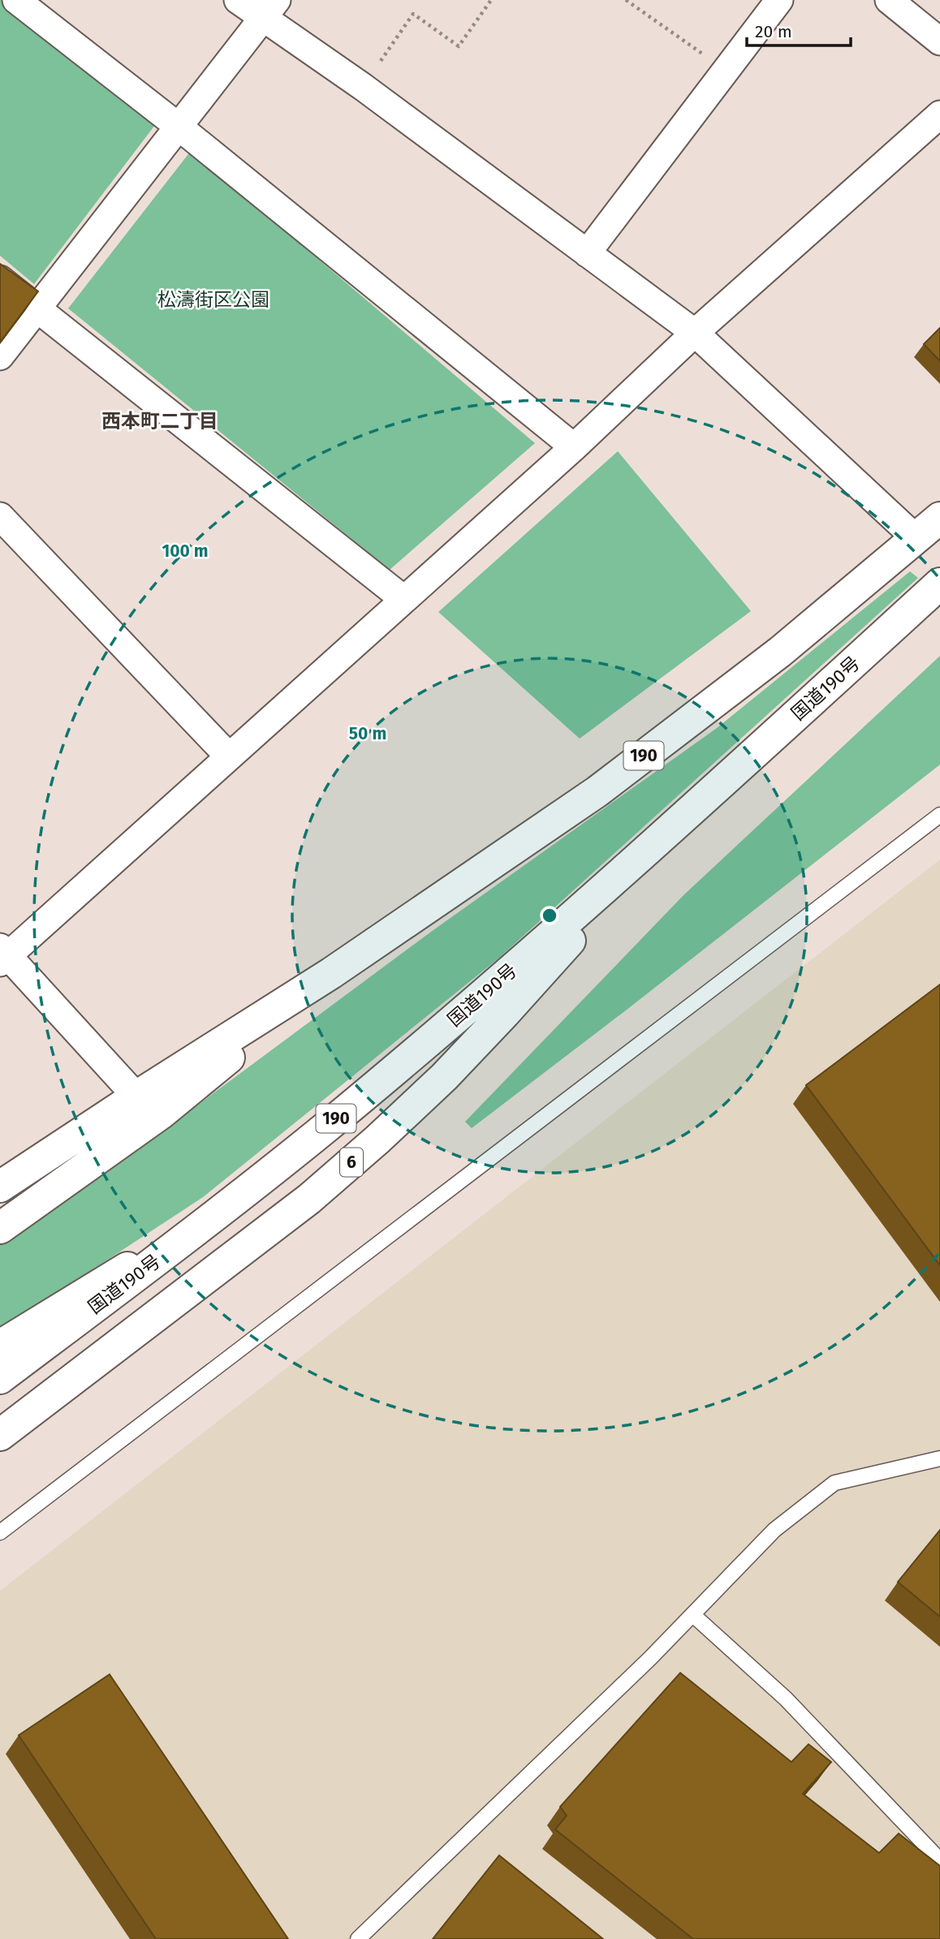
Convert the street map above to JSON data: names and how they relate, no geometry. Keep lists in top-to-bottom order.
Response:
{
  "streets": {
    "main road": ["国道190号", "190", "6"]
  },
  "crossings": [
    ["国道190号", "6"]
  ],
  "districts": ["西本町二丁目"],
  "parks": ["松濤街区公園"],
  "scale_bar": "20 m",
  "rings": ["100 m", "50 m"]
}
